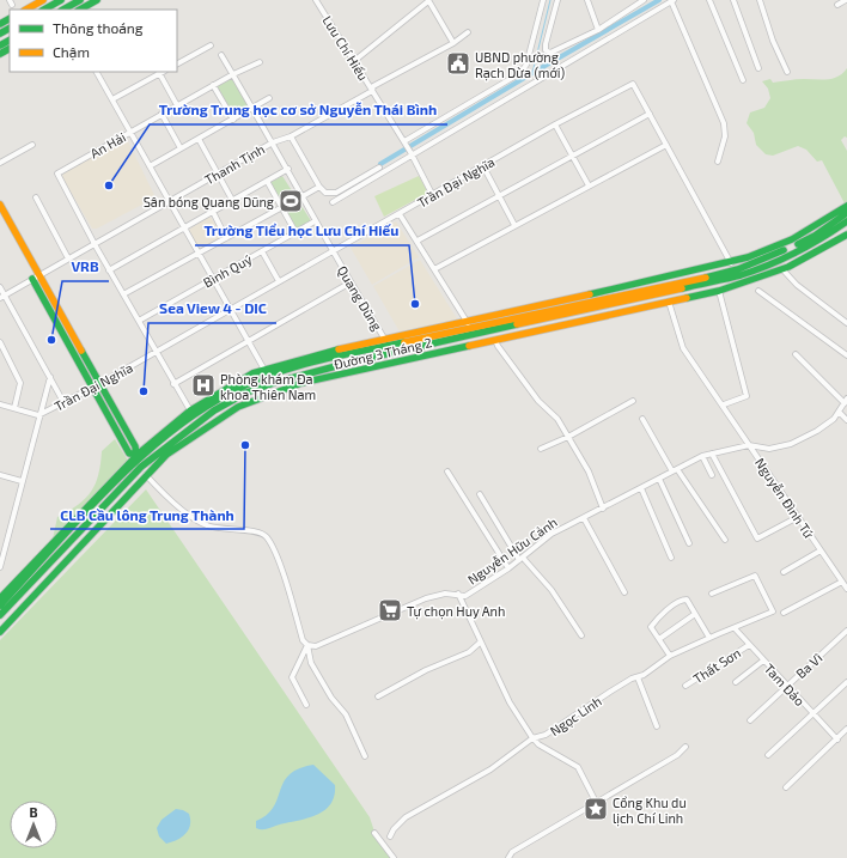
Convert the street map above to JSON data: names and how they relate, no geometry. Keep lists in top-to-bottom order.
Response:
{
  "streets": {
    "main road": ["Đường 3 Tháng 2"],
    "street": [
      "Lưu Chí Hiếu",
      "An Hải",
      "Thanh Tịnh",
      "Trần Đại Nghĩa",
      "Bình Quý",
      "Quang Dũng",
      "Nguyễn Đình Tứ",
      "Nguyễn Hữu Cảnh",
      "Thất Sơn",
      "Ba Vì",
      "Tam Đảo",
      "Ngọc Linh"
    ]
  },
  "crossings": [
    ["Lưu Chí Hiếu", "Thanh Tịnh"],
    ["Lưu Chí Hiếu", "Trần Đại Nghĩa"],
    ["An Hải", "Thanh Tịnh"],
    ["An Hải", "Quang Dũng"],
    ["Thanh Tịnh", "Quang Dũng"],
    ["Trần Đại Nghĩa", "Quang Dũng"],
    ["Bình Quý", "Quang Dũng"],
    ["Quang Dũng", "Đường 3 Tháng 2"],
    ["Đường 3 Tháng 2", "Nguyễn Đình Tứ"],
    ["Nguyễn Đình Tứ", "Nguyễn Hữu Cảnh"],
    ["Thất Sơn", "Tam Đảo"],
    ["Ba Vì", "Tam Đảo"],
    ["Tam Đảo", "Ngọc Linh"]
  ],
  "places": {
    "public building": ["UBND phường Rạch Dừa (mới)"],
    "other": [
      "Trường Trung học cơ sở Nguyễn Thái Bình",
      "Trường Tiểu học Lưu Chí Hiếu",
      "VRB",
      "Sea View 4 - DIC",
      "CLB Cầu lông Trung Thành"
    ],
    "sports": ["Sân bóng Quang Dũng"],
    "hospital": ["Phòng khám Đa khoa Thiên Nam"],
    "supermarket": ["Tự chọn Huy Anh"],
    "place": ["Cổng Khu du lịch Chí Linh"]
  },
  "legend": ["Thông thoáng", "Chậm"],
  "north": "top"
}
